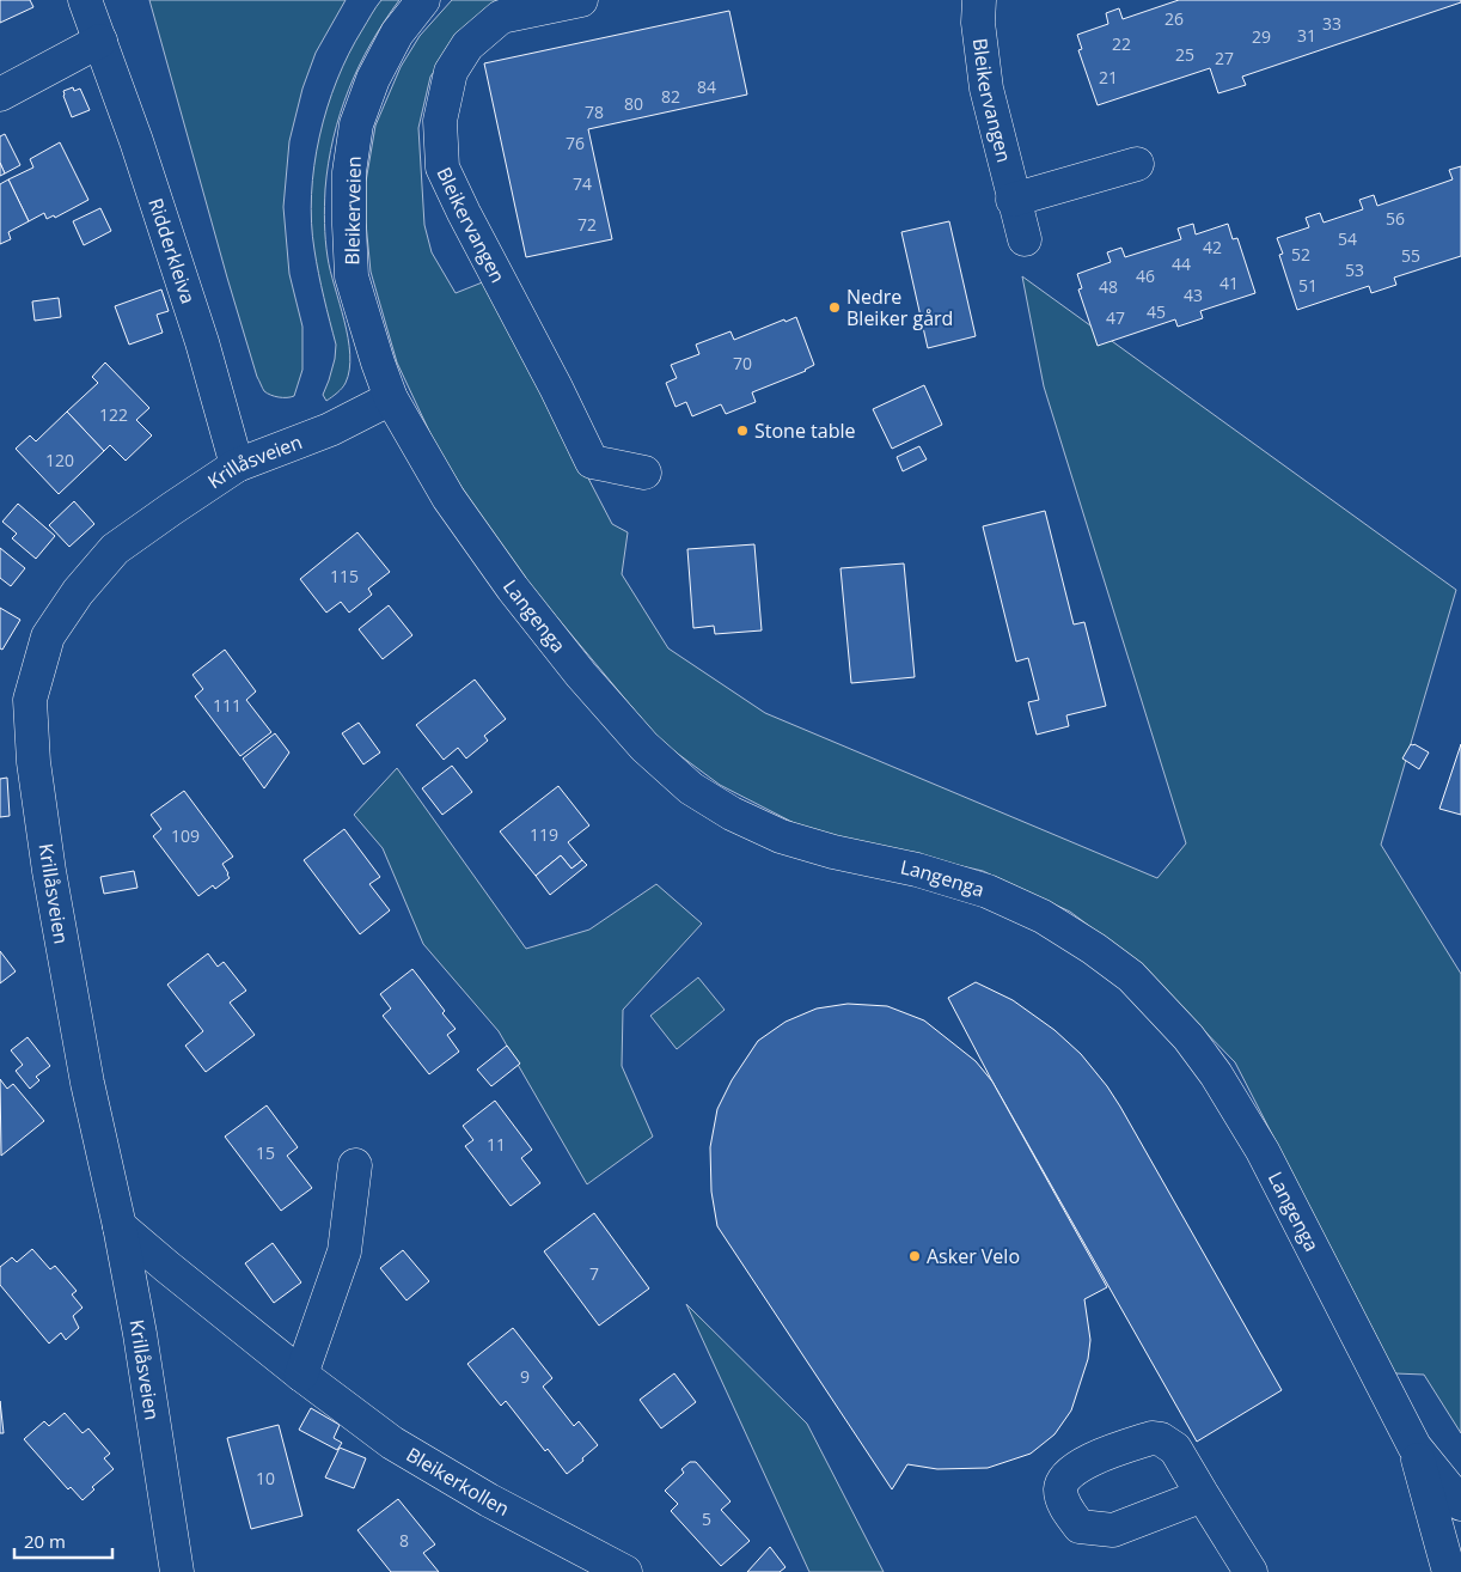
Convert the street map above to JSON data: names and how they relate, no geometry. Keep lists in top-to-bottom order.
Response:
{
  "streets": {
    "street": [
      "Bleikervangen",
      "Bleikerveien",
      "Ridderkleiva",
      "Krillåsveien",
      "Langenga",
      "Bleikerkollen"
    ]
  },
  "crossings": [
    ["Bleikerveien", "Krillåsveien"],
    ["Bleikerveien", "Langenga"],
    ["Ridderkleiva", "Krillåsveien"],
    ["Krillåsveien", "Langenga"],
    ["Krillåsveien", "Bleikerkollen"]
  ],
  "places": ["Nedre Bleiker gård", "Stone table", "Asker Velo"],
  "house_numbers": [
    "26",
    "33",
    "31",
    "29",
    "22",
    "25",
    "27",
    "21",
    "84",
    "82",
    "80",
    "78",
    "76",
    "74",
    "56",
    "72",
    "54",
    "42",
    "52",
    "55",
    "44",
    "53",
    "46",
    "41",
    "51",
    "48",
    "43",
    "45",
    "47",
    "70",
    "122",
    "120",
    "115",
    "111",
    "119",
    "109",
    "11",
    "15",
    "7",
    "9",
    "10",
    "5",
    "8"
  ],
  "scale_bar": "20 m"
}
